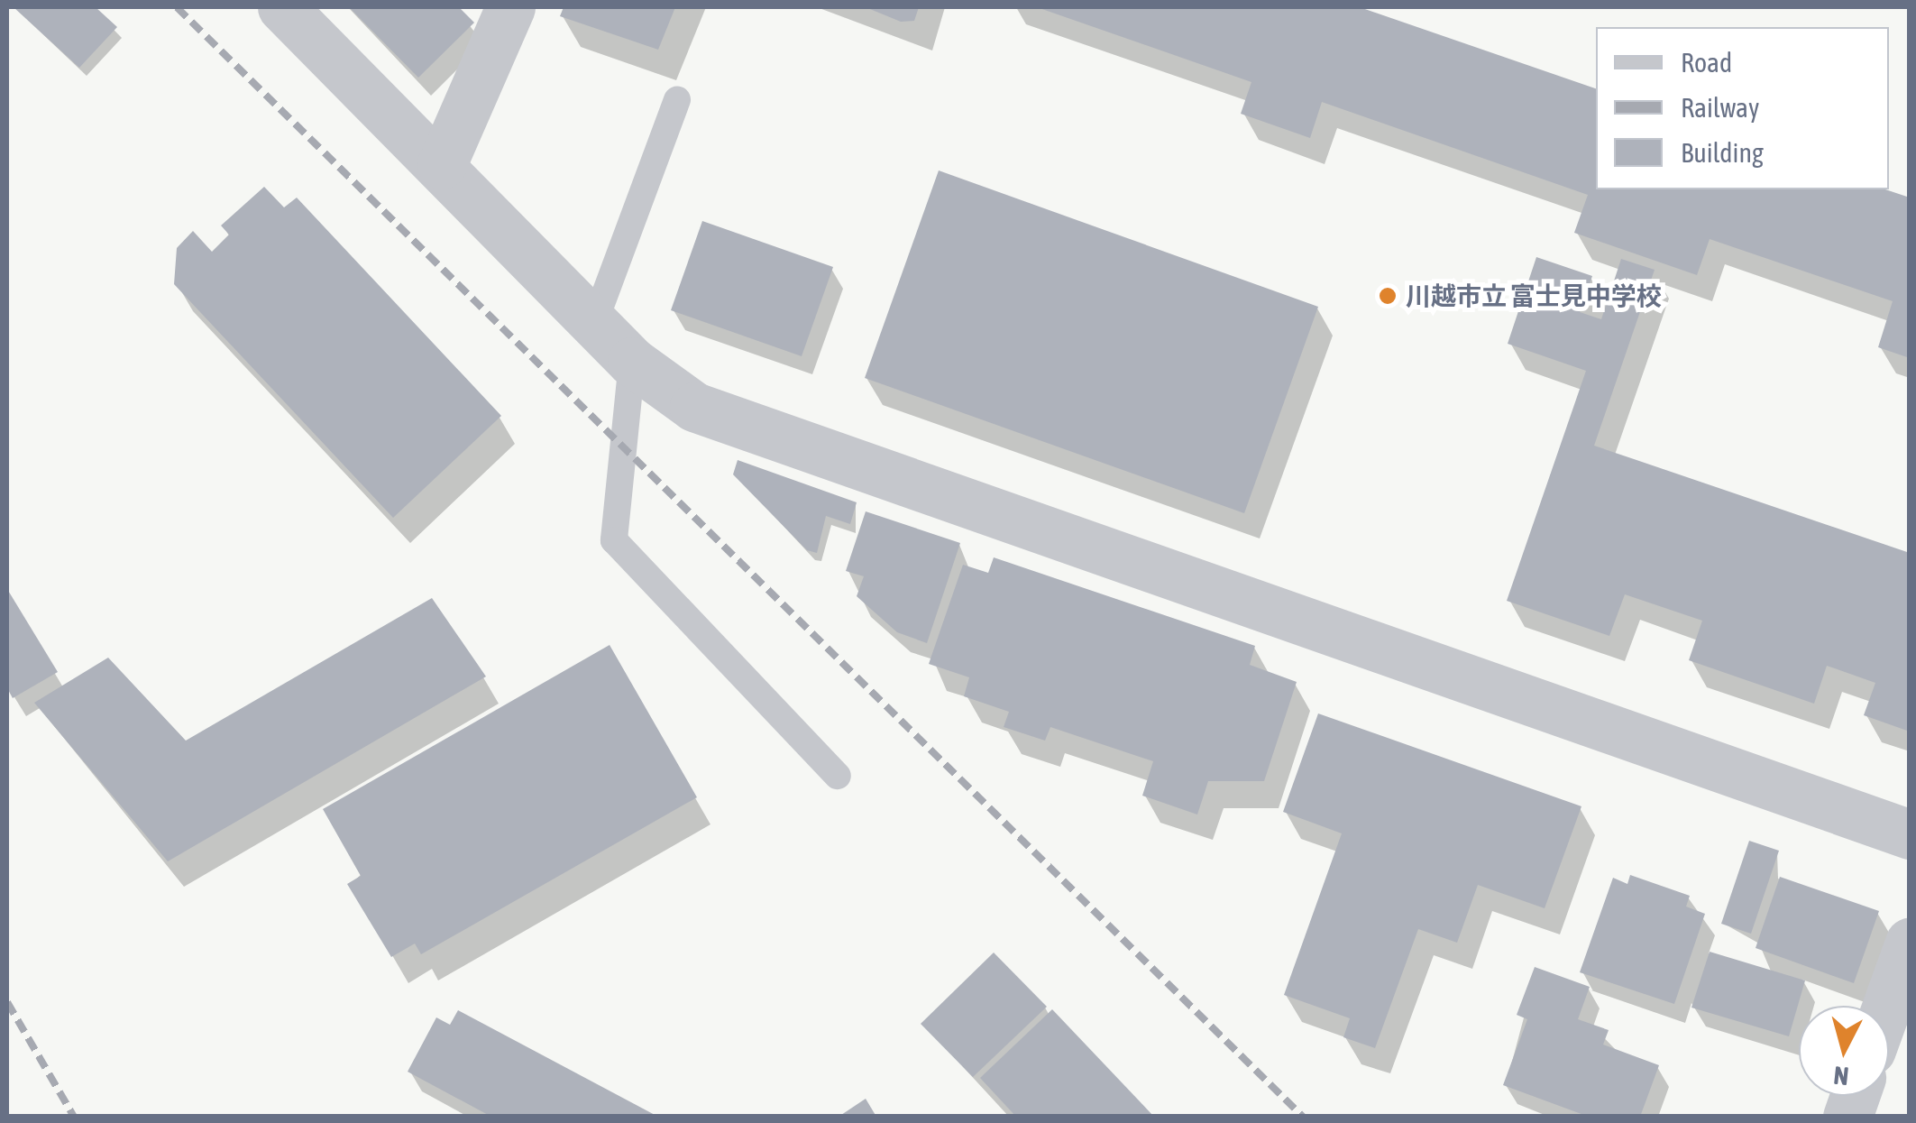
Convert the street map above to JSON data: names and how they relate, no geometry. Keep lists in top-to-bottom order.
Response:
{
  "places": ["川越市立 富士見中学校"],
  "legend": ["Road", "Railway", "Building"],
  "north": "bottom"
}
